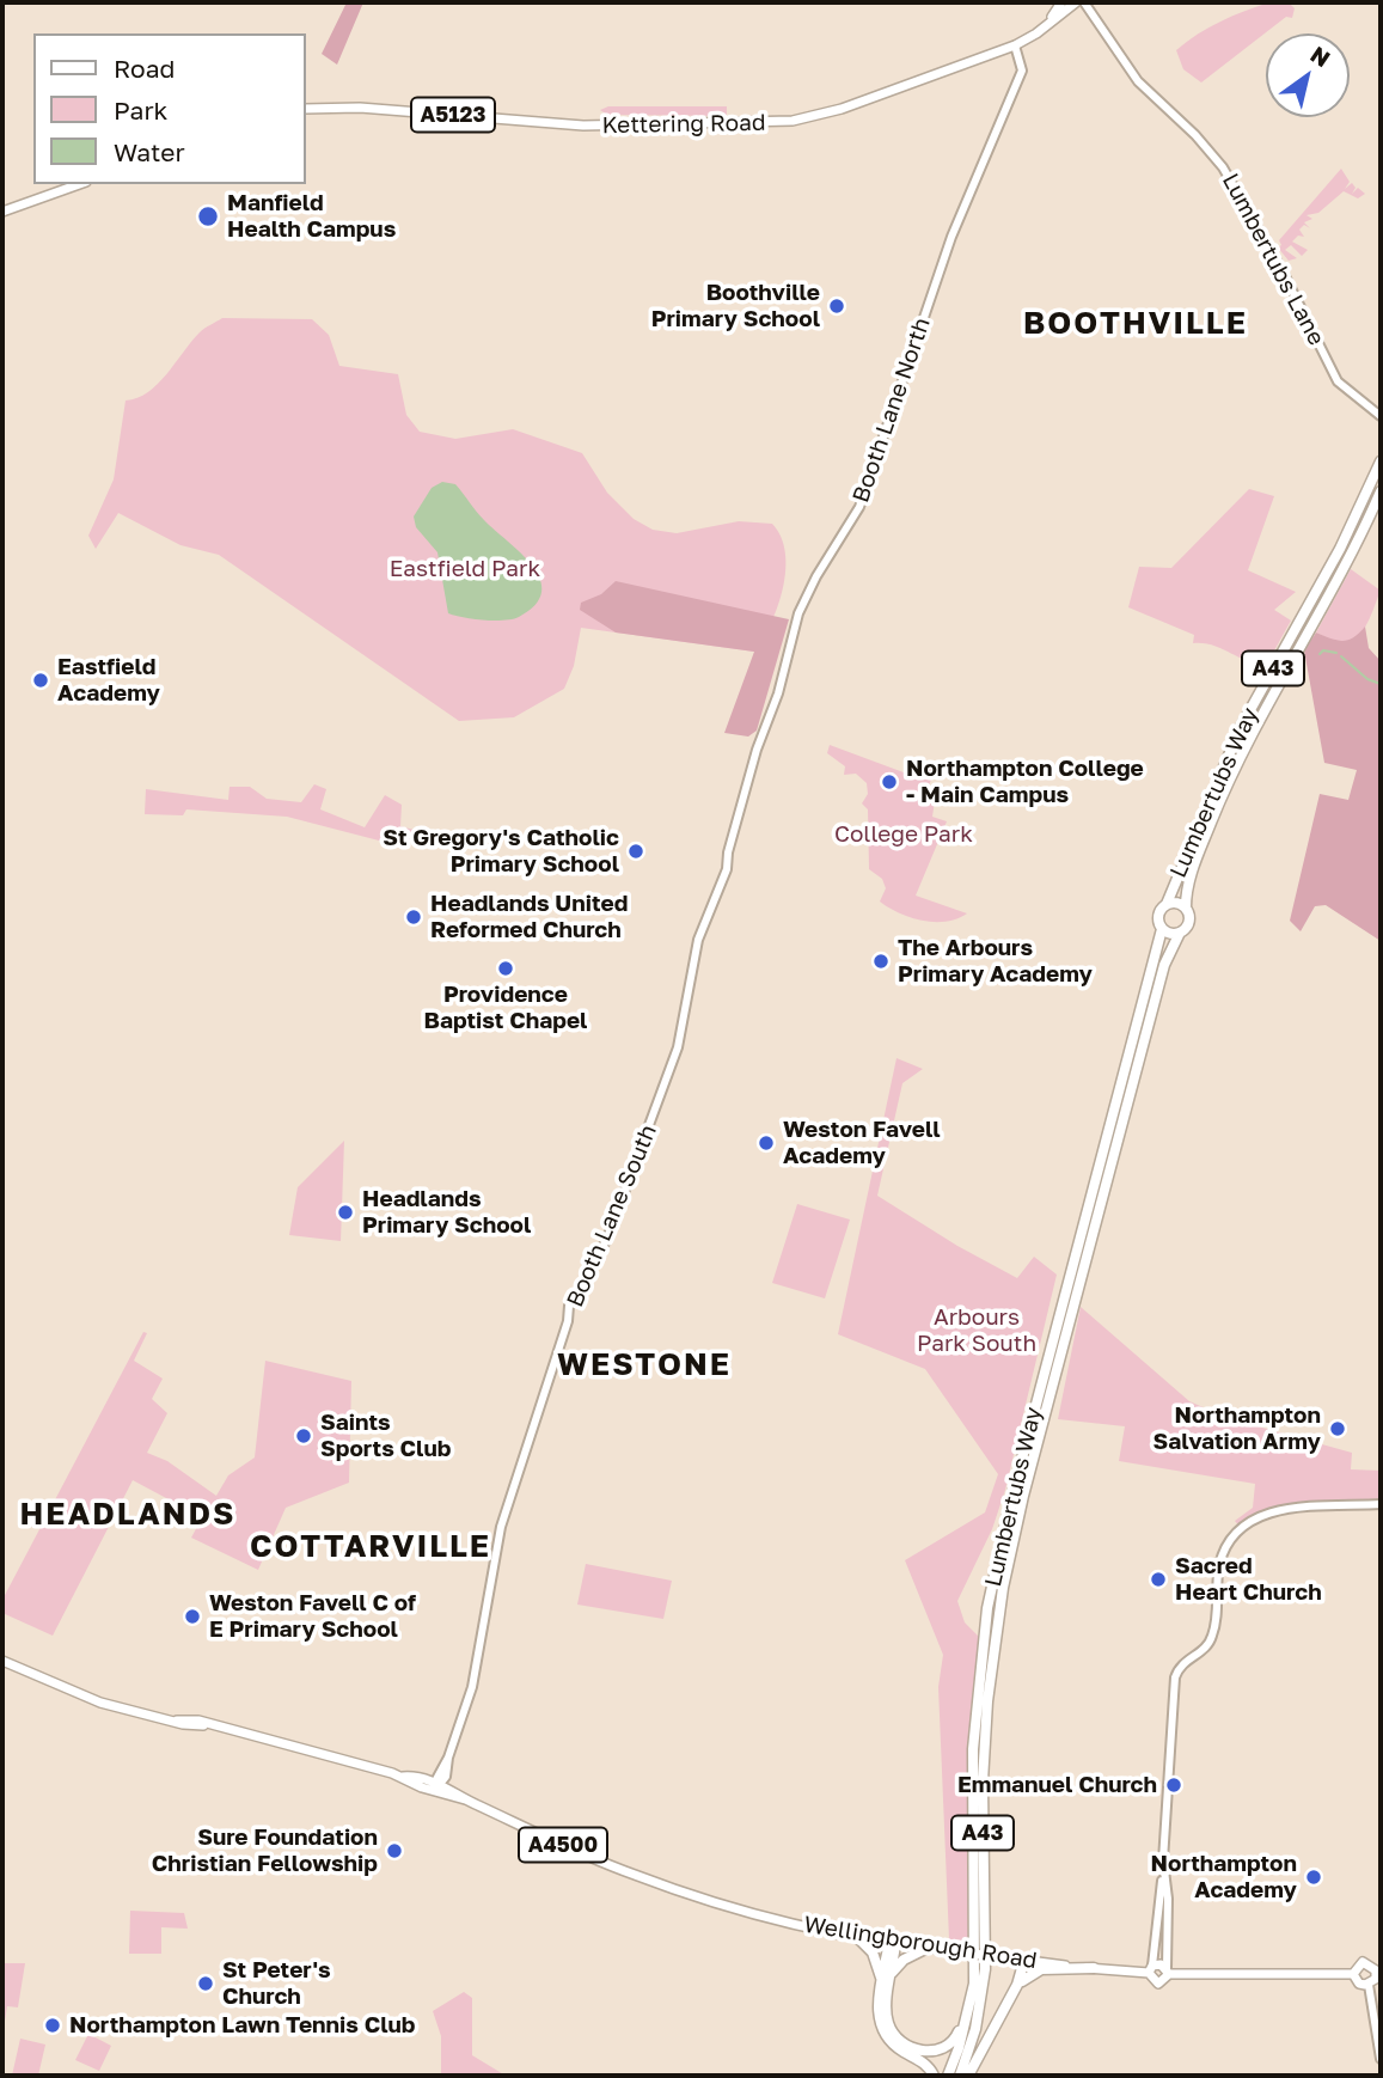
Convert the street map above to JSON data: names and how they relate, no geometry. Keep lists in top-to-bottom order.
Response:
{
  "streets": {
    "highway": ["A43", "Lumbertubs Way"],
    "main road": [
      "A5123",
      "Kettering Road",
      "A4500",
      "Wellingborough Road"
    ],
    "street": ["Lumbertubs Lane", "Booth Lane North", "Booth Lane South"]
  },
  "crossings": [
    ["Kettering Road", "Booth Lane North"],
    ["Booth Lane North", "Booth Lane South"],
    ["A43", "Lumbertubs Way"],
    ["Booth Lane South", "Wellingborough Road"]
  ],
  "districts": [
    "BOOTHVILLE",
    "WESTONE",
    "HEADLANDS",
    "COTTARVILLE"
  ],
  "parks": ["Eastfield Park", "College Park", "Arbours Park South"],
  "places": [
    "Manfield Health Campus",
    "Boothville Primary School",
    "Eastfield Academy",
    "Northampton College - Main Campus",
    "St Gregory's Catholic Primary School",
    "Headlands United Reformed Church",
    "The Arbours Primary Academy",
    "Providence Baptist Chapel",
    "Weston Favell Academy",
    "Headlands Primary School",
    "Northampton Salvation Army",
    "Saints Sports Club",
    "Sacred Heart Church",
    "Weston Favell C of E Primary School",
    "Emmanuel Church",
    "Sure Foundation Christian Fellowship",
    "Northampton Academy",
    "St Peter's Church",
    "Northampton Lawn Tennis Club"
  ],
  "legend": ["Road", "Park", "Water"],
  "north": "top right"
}
